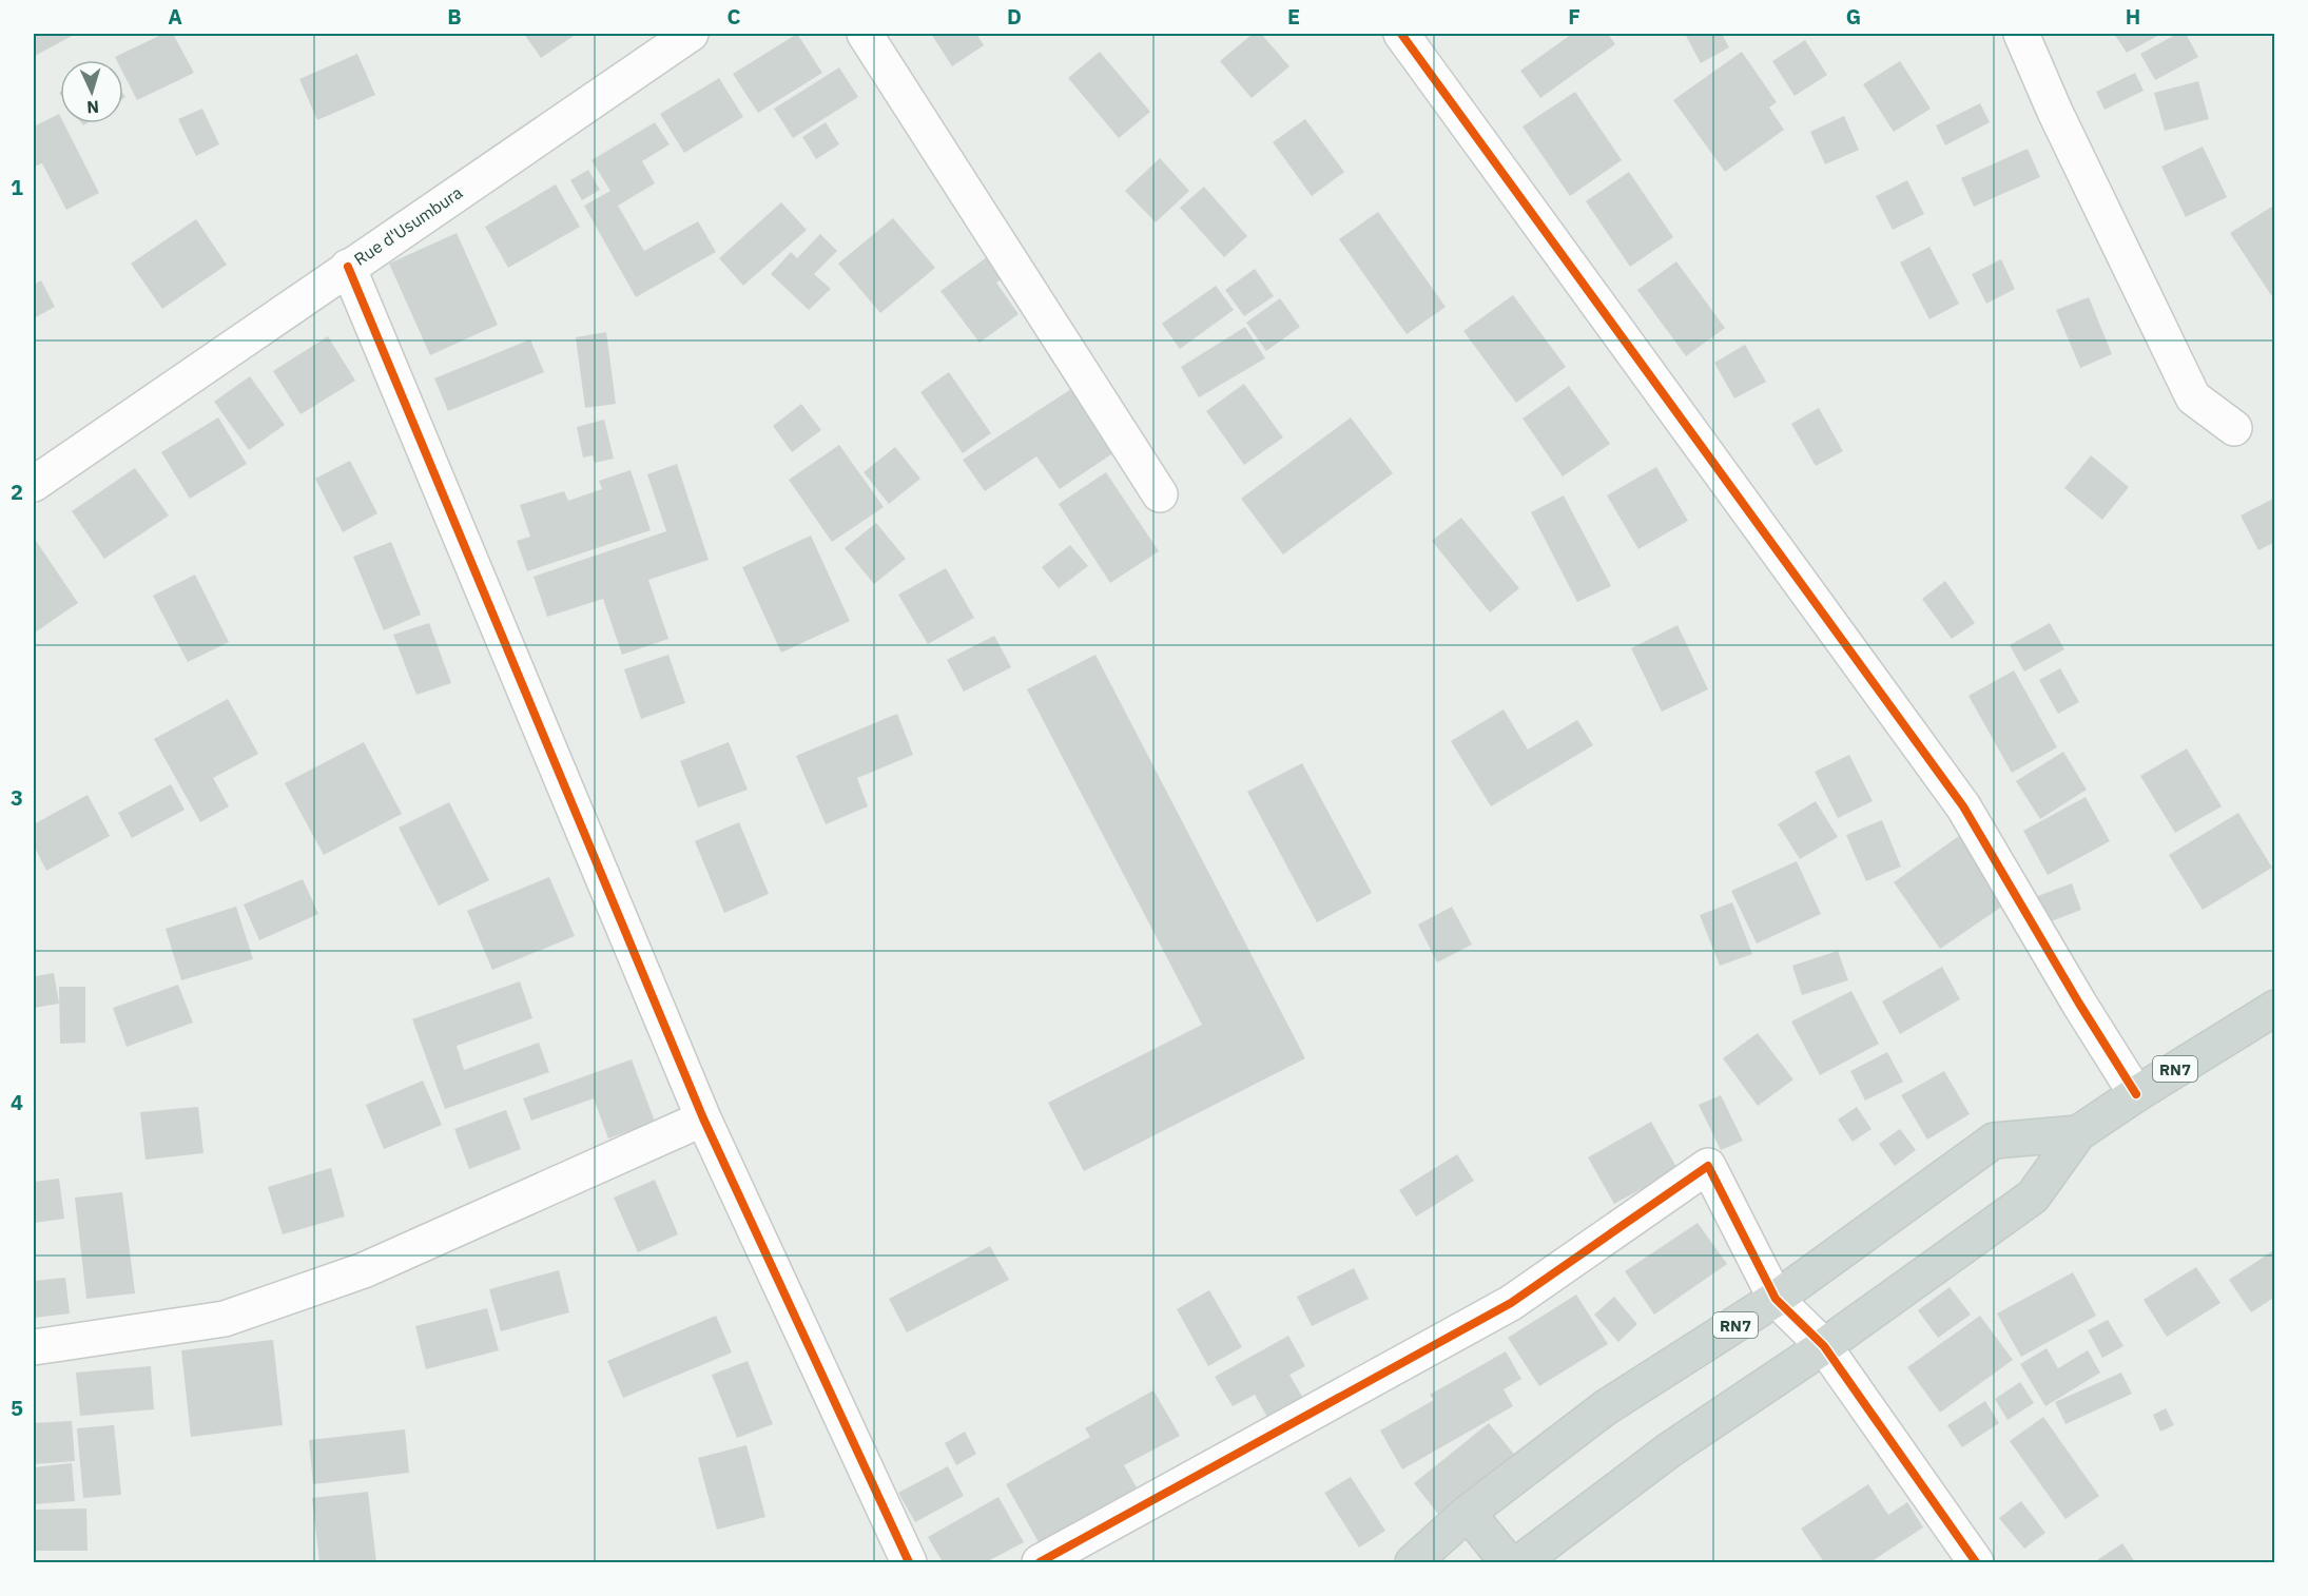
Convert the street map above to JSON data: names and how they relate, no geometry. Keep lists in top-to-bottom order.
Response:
{
  "streets": {
    "main road": ["RN7"],
    "street": ["Rue d'Usumbura"]
  },
  "north": "bottom",
  "grid": {
    "columns": [
      "A",
      "B",
      "C",
      "D",
      "E",
      "F",
      "G",
      "H"
    ],
    "rows": [
      "1",
      "2",
      "3",
      "4",
      "5"
    ]
  }
}
